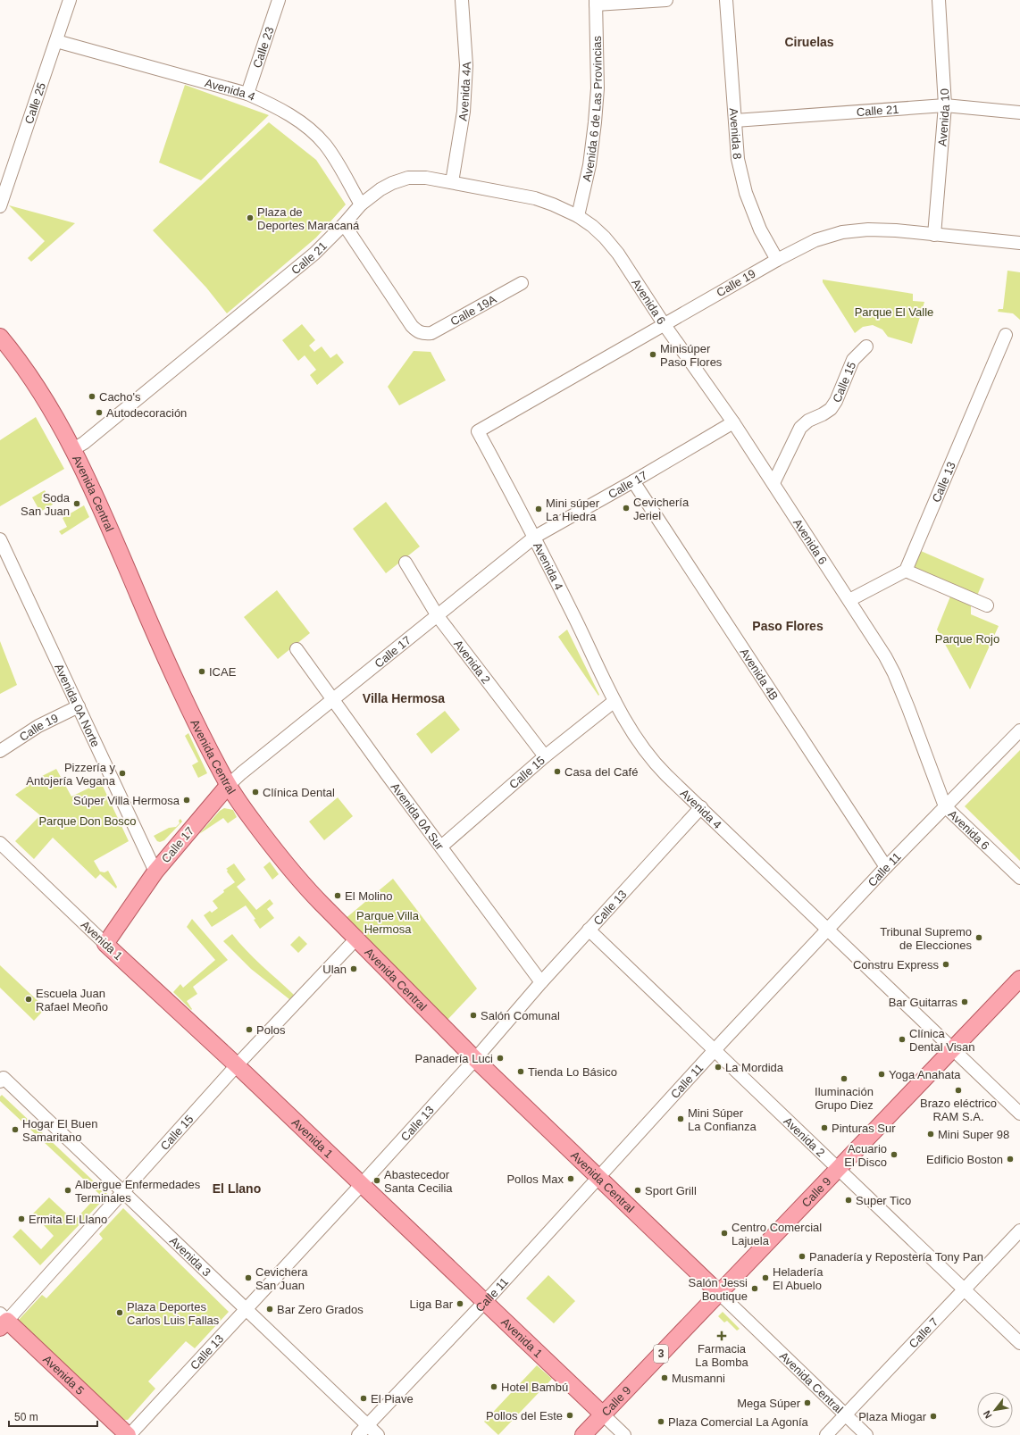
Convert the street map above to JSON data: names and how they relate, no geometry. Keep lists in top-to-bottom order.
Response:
{
  "streets": {
    "main road": [
      "Calle 17",
      "Avenida Central",
      "Avenida 1",
      "Calle 9",
      "3",
      "Avenida 5"
    ],
    "street": [
      "Calle 23",
      "Avenida 4",
      "Avenida 4A",
      "Calle 25",
      "Avenida 6 de Las Provincias",
      "Calle 21",
      "Avenida 10",
      "Avenida 8",
      "Calle 19",
      "Avenida 6",
      "Calle 19A",
      "Calle 15",
      "Calle 13",
      "Avenida 2",
      "Avenida 4B",
      "Avenida 0A Norte",
      "Avenida 0A Sur",
      "Calle 11",
      "Avenida 3",
      "Calle 7"
    ]
  },
  "crossings": [
    ["Calle 23", "Avenida 4"],
    ["Avenida 4", "Calle 25"],
    ["Avenida 4", "Calle 21"],
    ["Avenida 4", "Calle 19"],
    ["Avenida 4", "Calle 15"],
    ["Avenida 4", "Calle 13"],
    ["Avenida 4", "Calle 17"],
    ["Avenida 4", "Calle 11"],
    ["Avenida 4", "Calle 9"],
    ["Avenida 4A", "Calle 21"],
    ["Avenida 6 de Las Provincias", "Calle 21"],
    ["Avenida 6 de Las Provincias", "Avenida 6"],
    ["Calle 21", "Avenida 10"],
    ["Calle 21", "Avenida 8"],
    ["Calle 21", "Avenida 6"],
    ["Calle 21", "Calle 19A"],
    ["Calle 21", "Avenida Central"],
    ["Avenida 10", "Calle 19"],
    ["Avenida 8", "Calle 19"],
    ["Calle 19", "Avenida 6"],
    ["Calle 19", "Avenida 0A Norte"],
    ["Avenida 6", "Calle 15"],
    ["Avenida 6", "Calle 17"],
    ["Avenida 6", "Calle 11"],
    ["Calle 15", "Avenida Central"],
    ["Calle 15", "Avenida 2"],
    ["Calle 15", "Avenida 0A Sur"],
    ["Calle 15", "Avenida 1"],
    ["Calle 15", "Avenida 3"],
    ["Calle 15", "Avenida 5"],
    ["Calle 13", "Avenida Central"],
    ["Calle 13", "Avenida 2"],
    ["Calle 13", "Avenida 0A Sur"],
    ["Calle 13", "Avenida 1"],
    ["Calle 13", "Avenida 3"],
    ["Calle 13", "Avenida 5"],
    ["Calle 17", "Avenida Central"],
    ["Calle 17", "Avenida 2"],
    ["Calle 17", "Avenida 4B"],
    ["Calle 17", "Avenida 0A Norte"],
    ["Calle 17", "Avenida 0A Sur"],
    ["Calle 17", "Avenida 1"],
    ["Avenida Central", "Calle 11"],
    ["Avenida Central", "Calle 9"],
    ["Avenida Central", "Calle 7"],
    ["Avenida 2", "Calle 11"],
    ["Avenida 2", "Calle 9"],
    ["Avenida 2", "Calle 7"],
    ["Avenida 4B", "Calle 11"],
    ["Calle 11", "Avenida 1"],
    ["Calle 11", "Avenida 3"],
    ["Avenida 1", "Calle 9"]
  ],
  "districts": [
    "Ciruelas",
    "Paso Flores",
    "Villa Hermosa",
    "El Llano"
  ],
  "parks": [
    "Parque El Valle",
    "Parque Rojo",
    "Parque Don Bosco",
    "Parque Villa Hermosa"
  ],
  "places": {
    "other": [
      "Plaza de Deportes Maracaná",
      "Minisúper Paso Flores",
      "Cacho's",
      "Autodecoración",
      "Soda San Juan",
      "Cevichería Jeriel",
      "Mini súper La Hiedra",
      "ICAE",
      "Casa del Café",
      "Pizzería y Antojería Vegana",
      "Clínica Dental",
      "Súper Villa Hermosa",
      "El Molino",
      "Tribunal Supremo de Elecciones",
      "Constru Express",
      "Ulan",
      "Escuela Juan Rafael Meoño",
      "Bar Guitarras",
      "Salón Comunal",
      "Polos",
      "Clínica Dental Visan",
      "Panadería Luci",
      "La Mordida",
      "Tienda Lo Básico",
      "Yoga Anahata",
      "Iluminación Grupo Diez",
      "Brazo eléctrico RAM S.A.",
      "Mini Súper La Confianza",
      "Pinturas Sur",
      "Hogar El Buen Samaritano",
      "Mini Super 98",
      "Acuario El Disco",
      "Edificio Boston",
      "Pollos Max",
      "Abastecedor Santa Cecilia",
      "Albergue Enfermedades Terminales",
      "Sport Grill",
      "Super Tico",
      "Ermita El Llano",
      "Centro Comercial Lajuela",
      "Panadería y Repostería Tony Pan",
      "Cevichera San Juan",
      "Heladería El Abuelo",
      "Salón Jessi Boutique",
      "Liga Bar",
      "Bar Zero Grados",
      "Plaza Deportes Carlos Luis Fallas",
      "Musmanni",
      "Hotel Bambú",
      "El Piave",
      "Mega Súper",
      "Pollos del Este",
      "Plaza Miogar",
      "Plaza Comercial La Agonía"
    ],
    "health": ["Farmacia La Bomba"]
  },
  "scale_bar": "50 m",
  "north": "bottom left"
}
